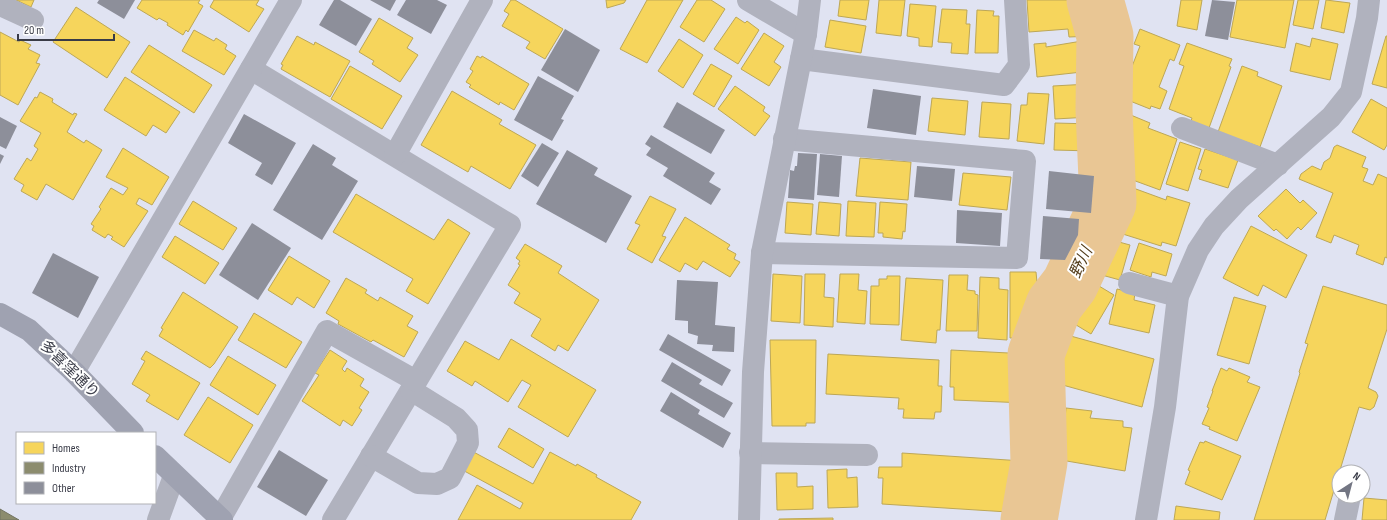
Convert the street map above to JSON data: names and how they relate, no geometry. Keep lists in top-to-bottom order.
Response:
{
  "streets": {
    "main road": ["多喜窪通り"]
  },
  "water": ["野川"],
  "legend": ["Homes", "Industry", "Other"],
  "scale_bar": "20 m",
  "north": "top right"
}
